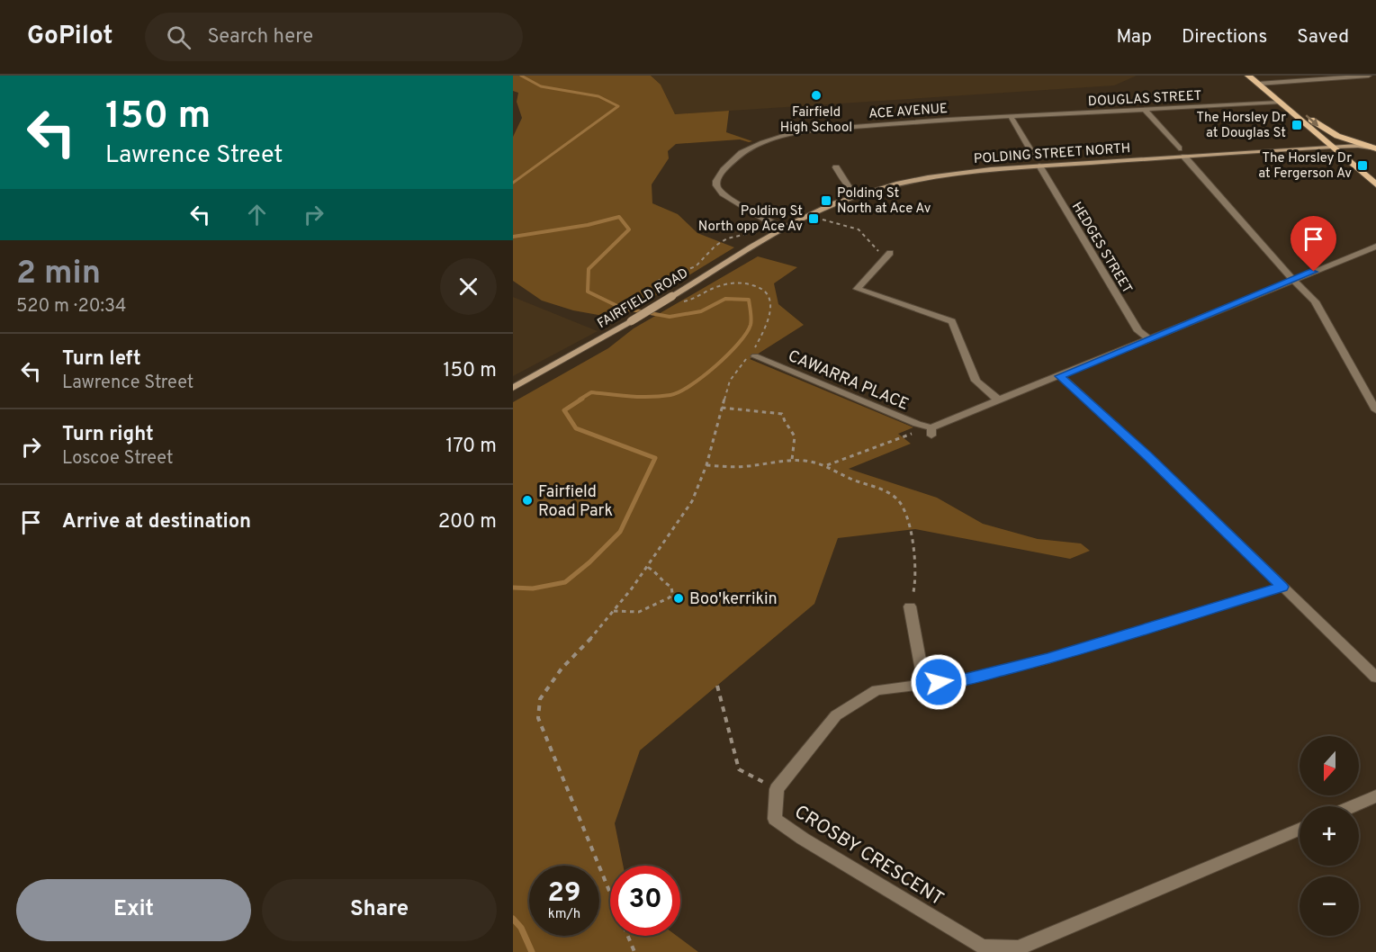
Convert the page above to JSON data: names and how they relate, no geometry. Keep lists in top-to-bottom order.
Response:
{
  "streets": {
    "main road": ["POLDING STREET NORTH", "FAIRFIELD ROAD"],
    "street": [
      "DOUGLAS STREET",
      "ACE AVENUE",
      "HEDGES STREET",
      "CAWARRA PLACE",
      "CROSBY CRESCENT"
    ]
  },
  "crossings": [
    ["DOUGLAS STREET", "ACE AVENUE"],
    ["ACE AVENUE", "POLDING STREET NORTH"],
    ["ACE AVENUE", "FAIRFIELD ROAD"],
    ["POLDING STREET NORTH", "HEDGES STREET"],
    ["POLDING STREET NORTH", "FAIRFIELD ROAD"]
  ],
  "places": {
    "other": ["Fairfield High School", "Fairfield Road Park", "Boo'kerrikin"],
    "transit": [
      "The Horsley Dr at Douglas St",
      "The Horsley Dr at Fergerson Av",
      "Polding St North at Ace Av",
      "Polding St North opp Ace Av"
    ]
  },
  "north": "bottom",
  "page": {
    "header": "GoPilot",
    "search": "Search here",
    "nav": ["Map", "Directions", "Saved"],
    "turn": ["150 m", "Lawrence Street"],
    "heading": ["2 min", "520 m · 20:34"],
    "list": [
      {
        "name": "Turn left",
        "note": "Lawrence Street",
        "value": "150 m"
      },
      {
        "name": "Turn right",
        "note": "Loscoe Street",
        "value": "170 m"
      },
      {
        "name": "Arrive at destination",
        "value": "200 m"
      }
    ],
    "map_buttons": ["+", "−"],
    "speed": "29 km/h",
    "limit": "30",
    "buttons": ["Exit", "Share"]
  }
}
